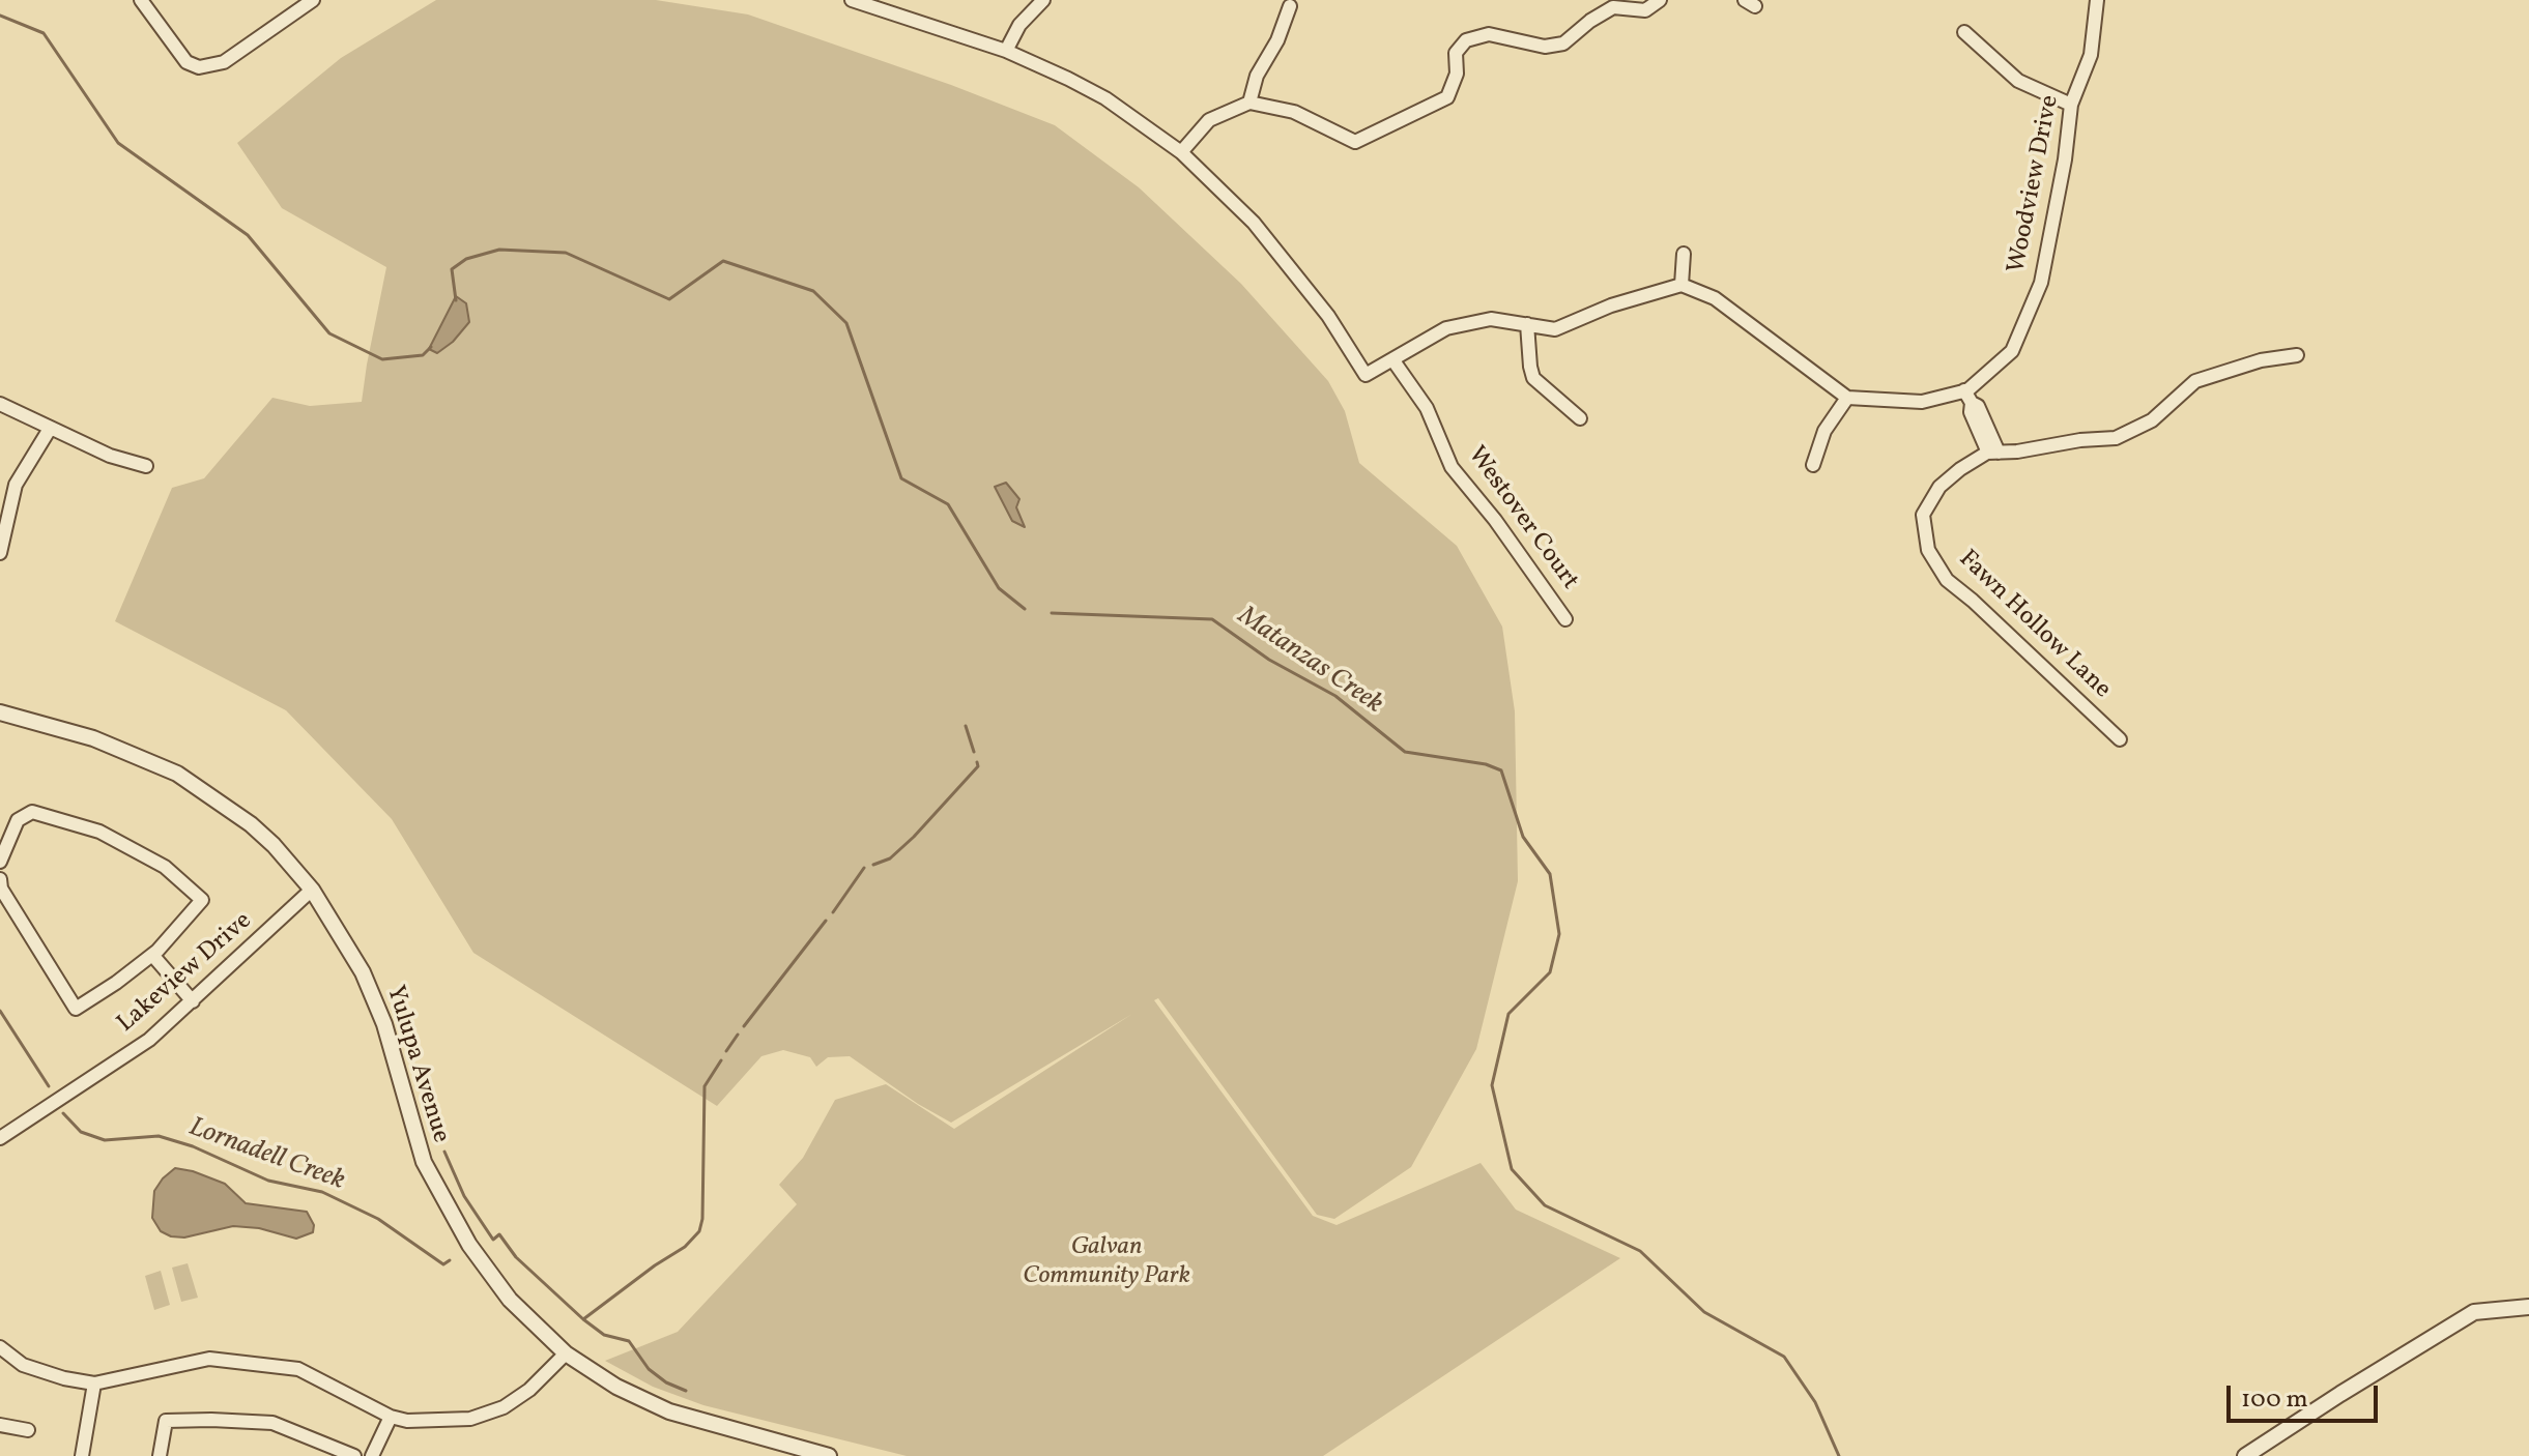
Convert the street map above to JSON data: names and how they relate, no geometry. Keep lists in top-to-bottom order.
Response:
{
  "streets": {
    "street": [
      "Woodview Drive",
      "Westover Court",
      "Fawn Hollow Lane",
      "Lakeview Drive",
      "Yulupa Avenue"
    ]
  },
  "crossings": [
    ["Lakeview Drive", "Yulupa Avenue"]
  ],
  "water": ["Matanzas Creek", "Lornadell Creek"],
  "parks": ["Galvan Community Park"],
  "scale_bar": "100 m"
}
